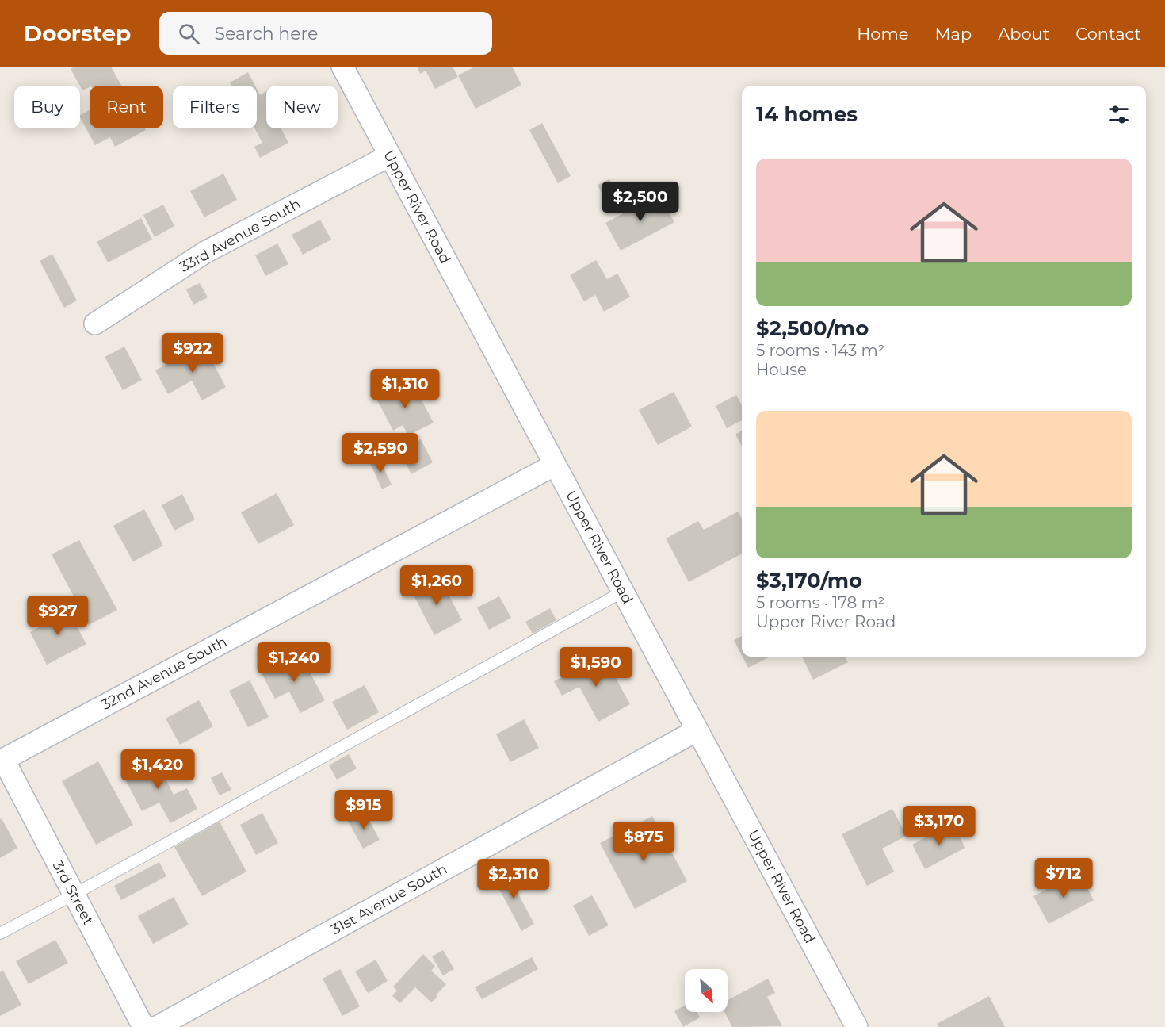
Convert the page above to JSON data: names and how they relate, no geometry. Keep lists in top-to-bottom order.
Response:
{
  "streets": {
    "street": [
      "Upper River Road",
      "33rd Avenue South",
      "32nd Avenue South",
      "3rd Street",
      "31st Avenue South"
    ]
  },
  "crossings": [
    ["Upper River Road", "33rd Avenue South"],
    ["Upper River Road", "32nd Avenue South"],
    ["Upper River Road", "31st Avenue South"],
    ["32nd Avenue South", "3rd Street"]
  ],
  "north": "bottom right",
  "page": {
    "header": "Doorstep",
    "search": "Search here",
    "nav": [
      "Home",
      "Map",
      "About",
      "Contact"
    ],
    "chip": [
      "Buy",
      "Rent",
      "Filters",
      "New"
    ],
    "heading": "14 homes",
    "list": [
      {
        "name": "$2,500/mo",
        "note": "5 rooms · 143 m² · House"
      },
      {
        "name": "$3,170/mo",
        "note": "5 rooms · 178 m² · Upper River Road"
      }
    ],
    "price": [
      "$2,500",
      "$922",
      "$1,310",
      "$2,590",
      "$1,260",
      "$927",
      "$1,240",
      "$1,590",
      "$1,420",
      "$915",
      "$3,170",
      "$875",
      "$712",
      "$2,310"
    ]
  }
}
